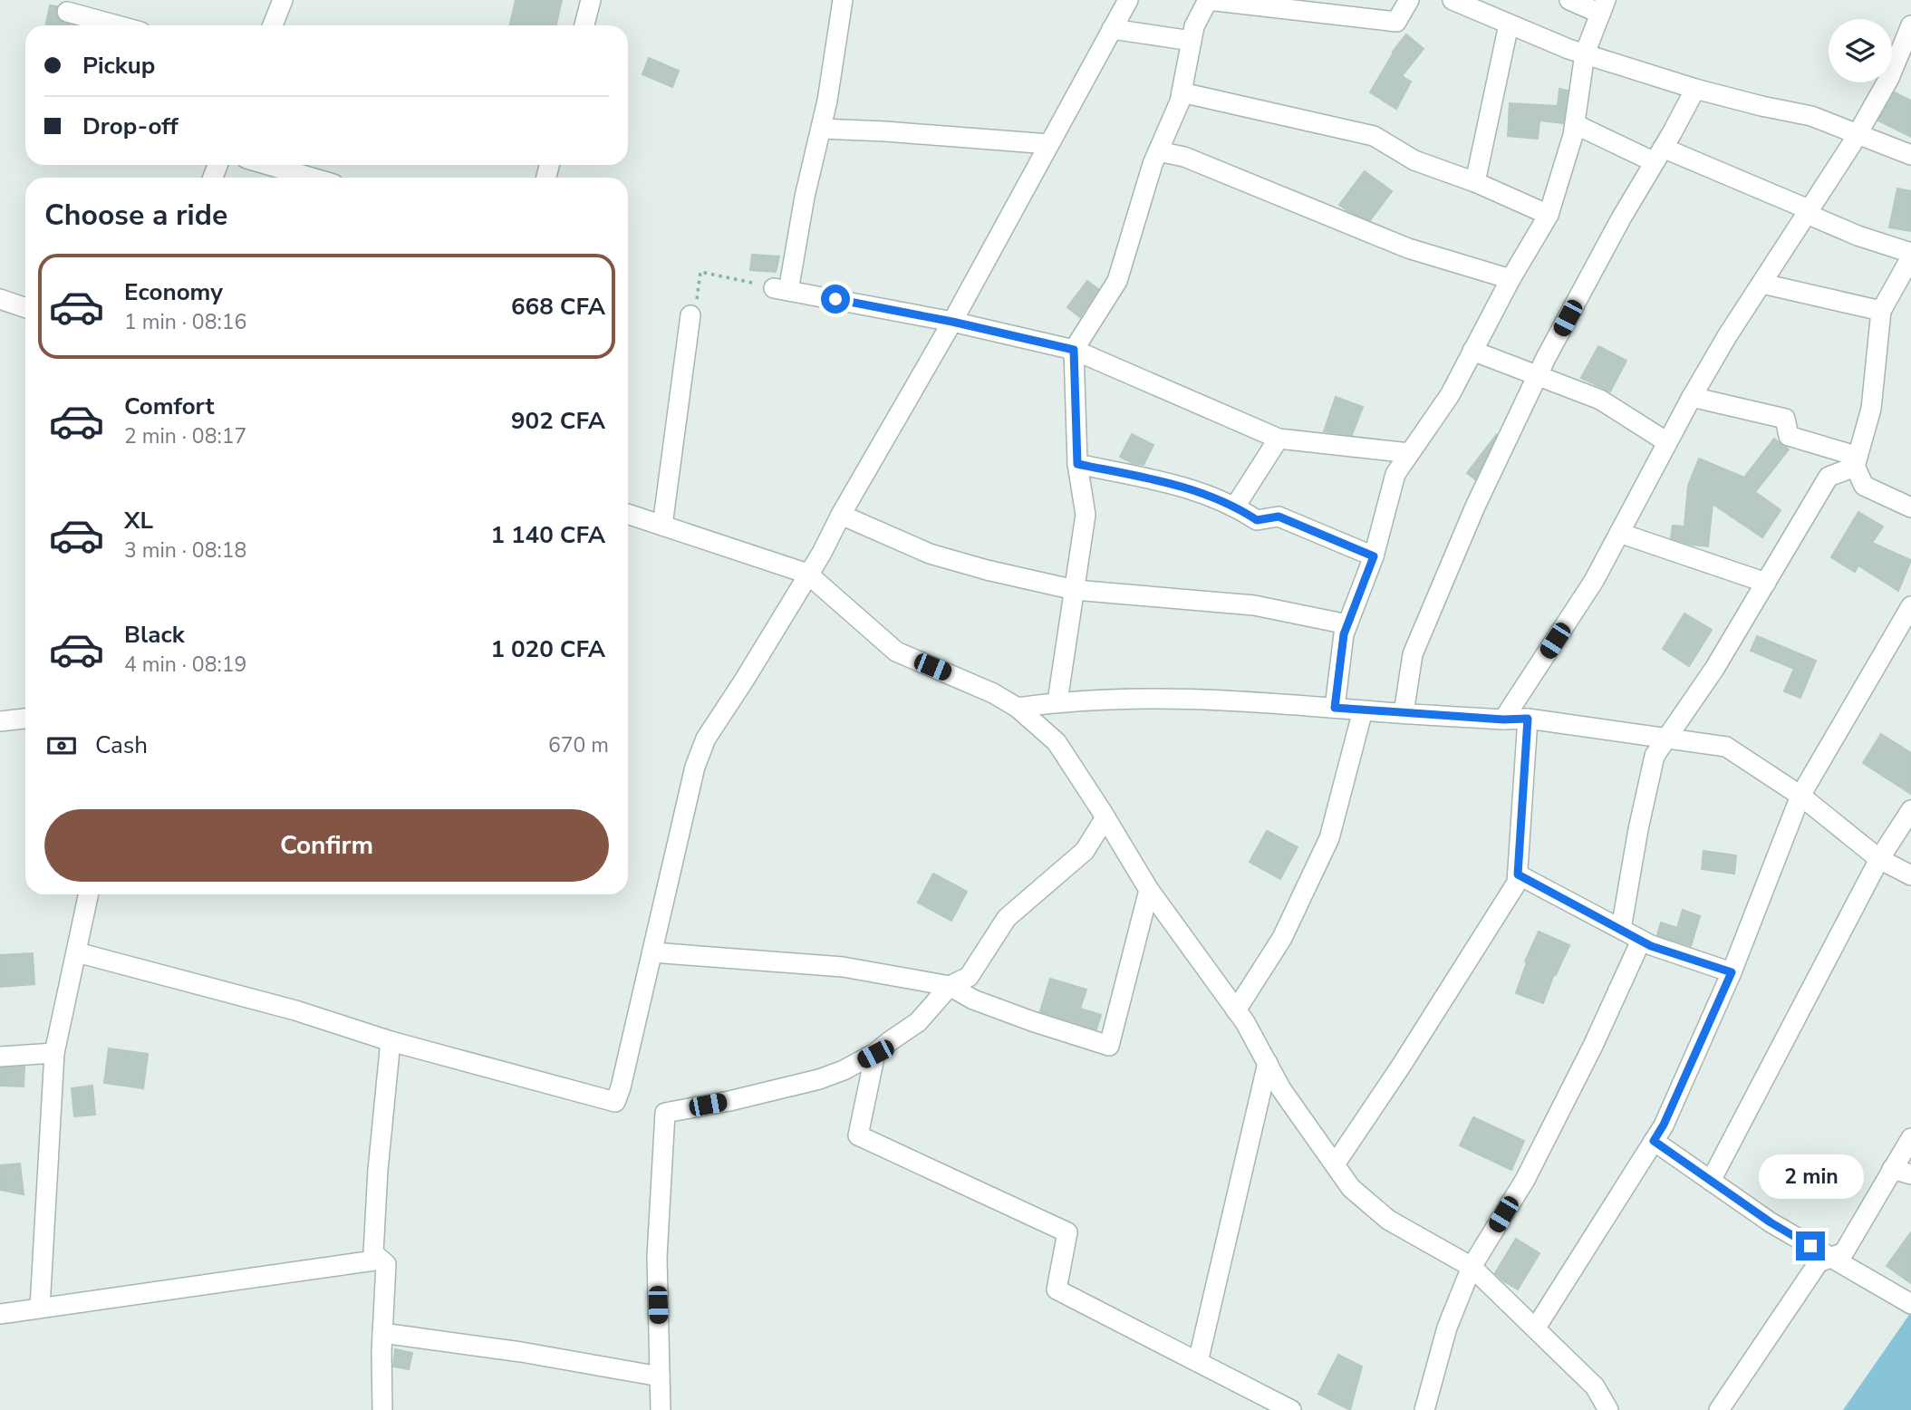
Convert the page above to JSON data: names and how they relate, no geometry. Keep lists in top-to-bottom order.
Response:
{
  "page": {
    "banner": ["Pickup", "Drop-off"],
    "heading": "Choose a ride",
    "list": [
      {
        "name": "Economy",
        "note": "1 min · 08:16",
        "value": "668 CFA"
      },
      {
        "name": "Comfort",
        "note": "2 min · 08:17",
        "value": "902 CFA"
      },
      {
        "name": "XL",
        "note": "3 min · 08:18",
        "value": "1 140 CFA"
      },
      {
        "name": "Black",
        "note": "4 min · 08:19",
        "value": "1 020 CFA"
      }
    ],
    "pay": ["Cash", "670 m"],
    "buttons": "Confirm",
    "bubble": "2 min"
  }
}
